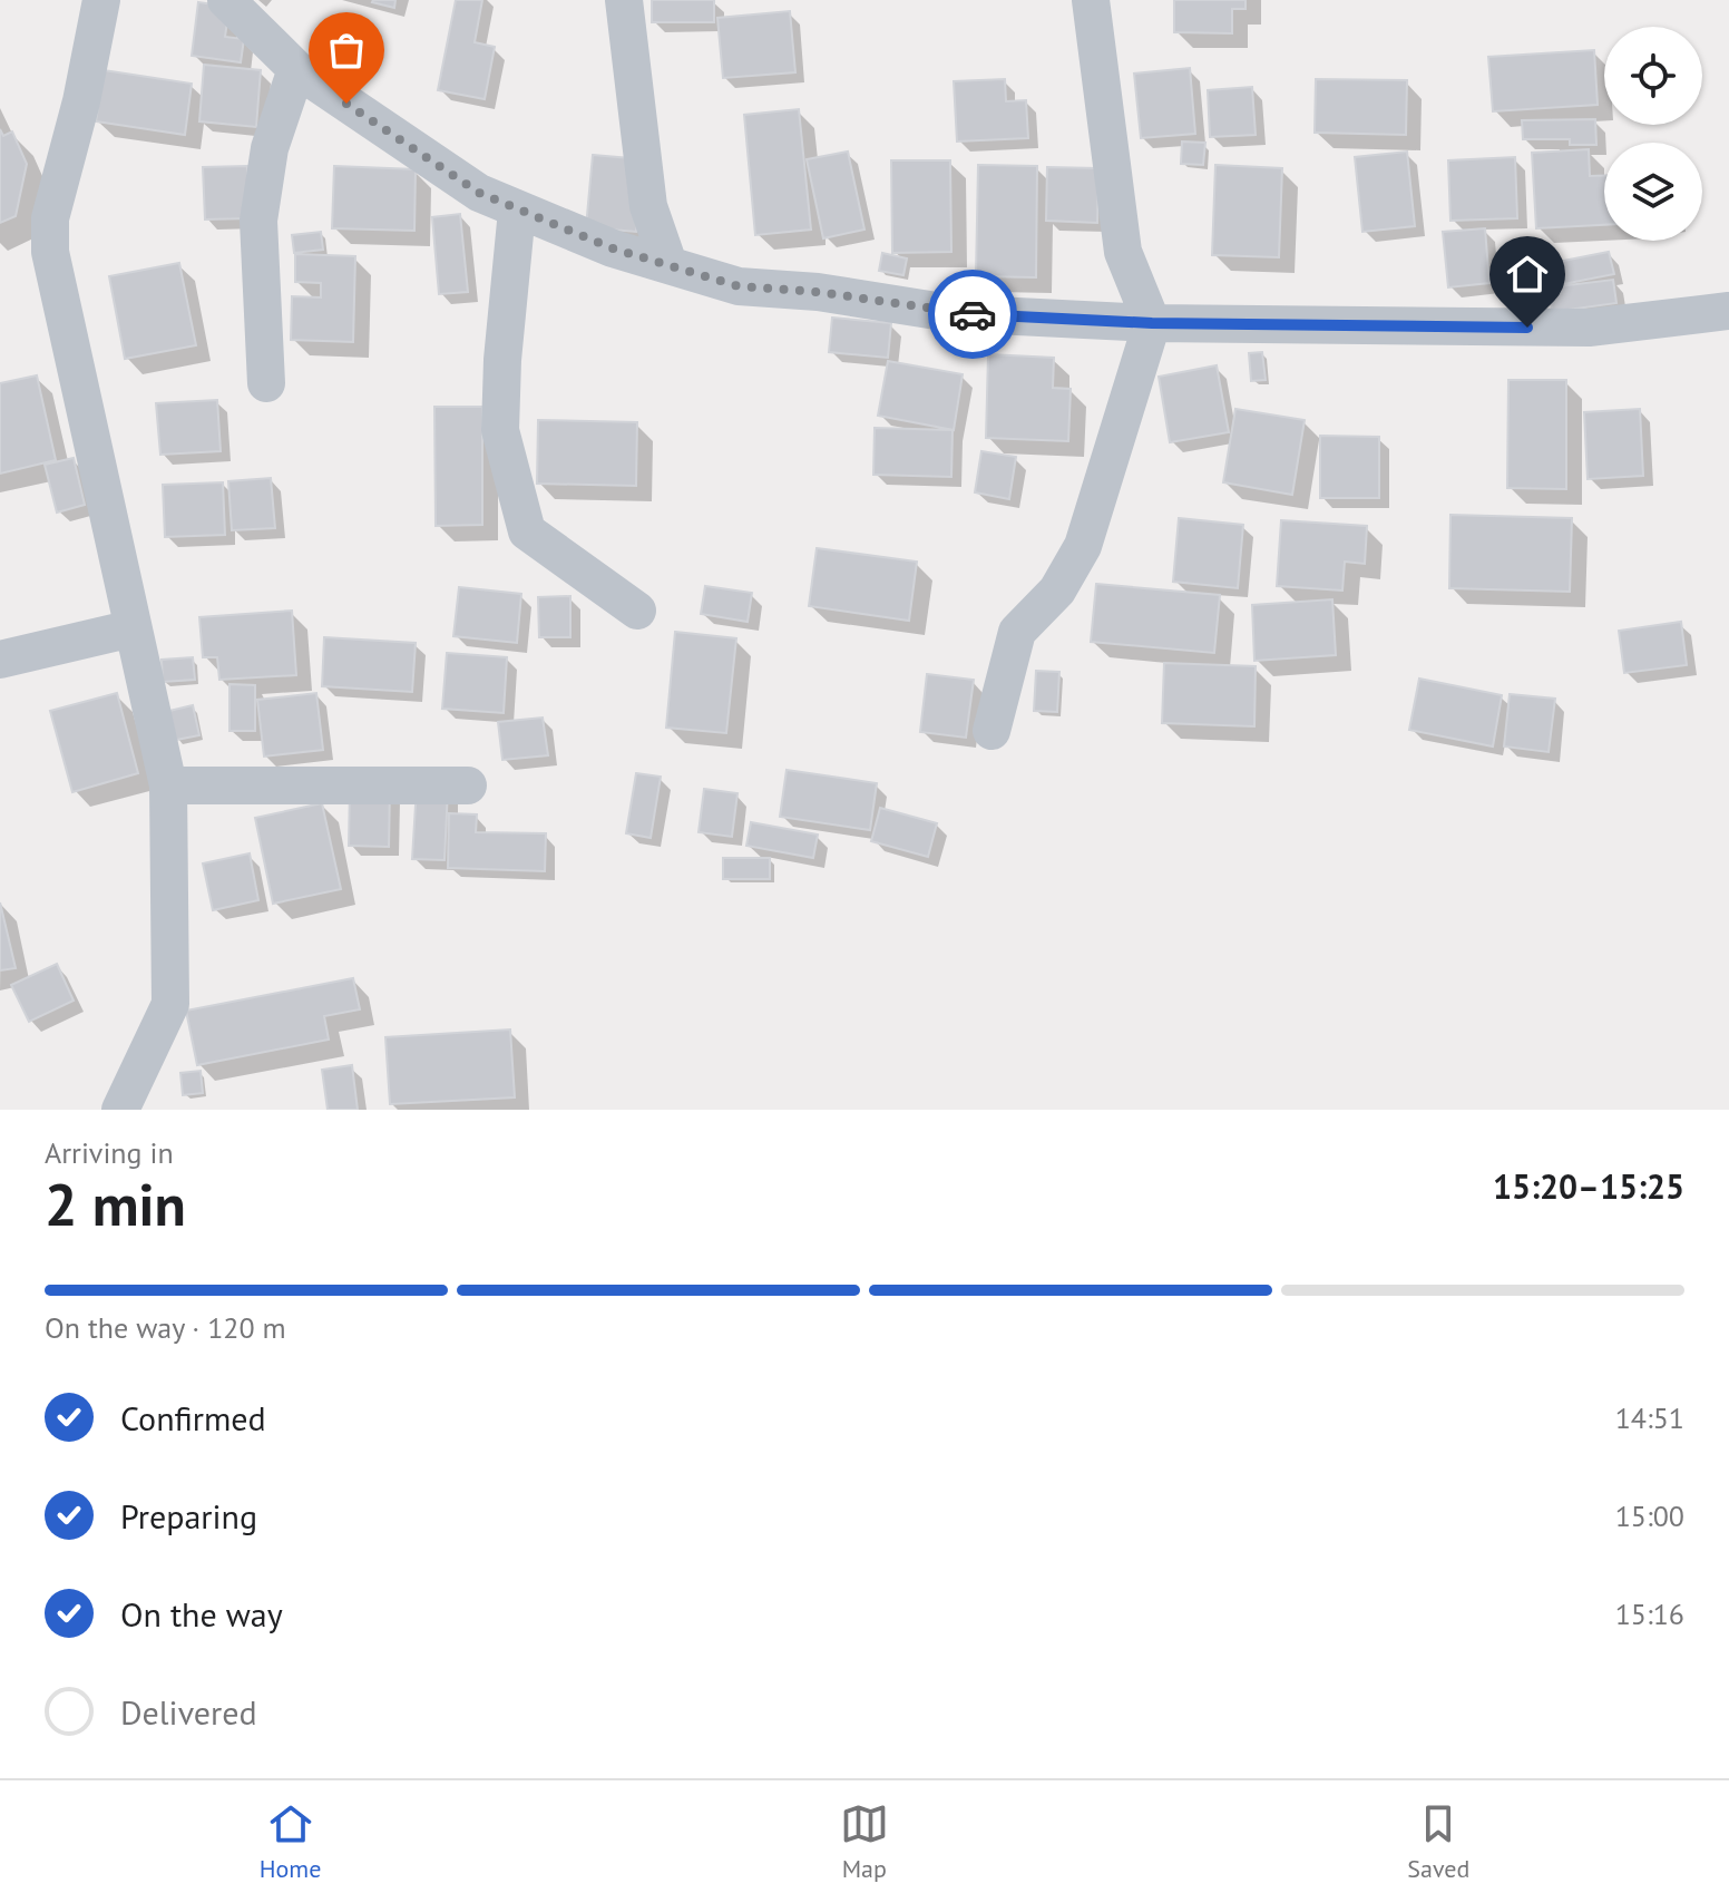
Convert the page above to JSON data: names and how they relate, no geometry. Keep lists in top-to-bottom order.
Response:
{
  "page": {
    "heading": ["2 min", "Arriving in", "15:20–15:25"],
    "bar": "On the way · 120 m",
    "list": [
      ["Confirmed", "14:51"],
      ["Preparing", "15:00"],
      ["On the way", "15:16"],
      "Delivered"
    ],
    "tabs": ["Home", "Map", "Saved"]
  }
}
